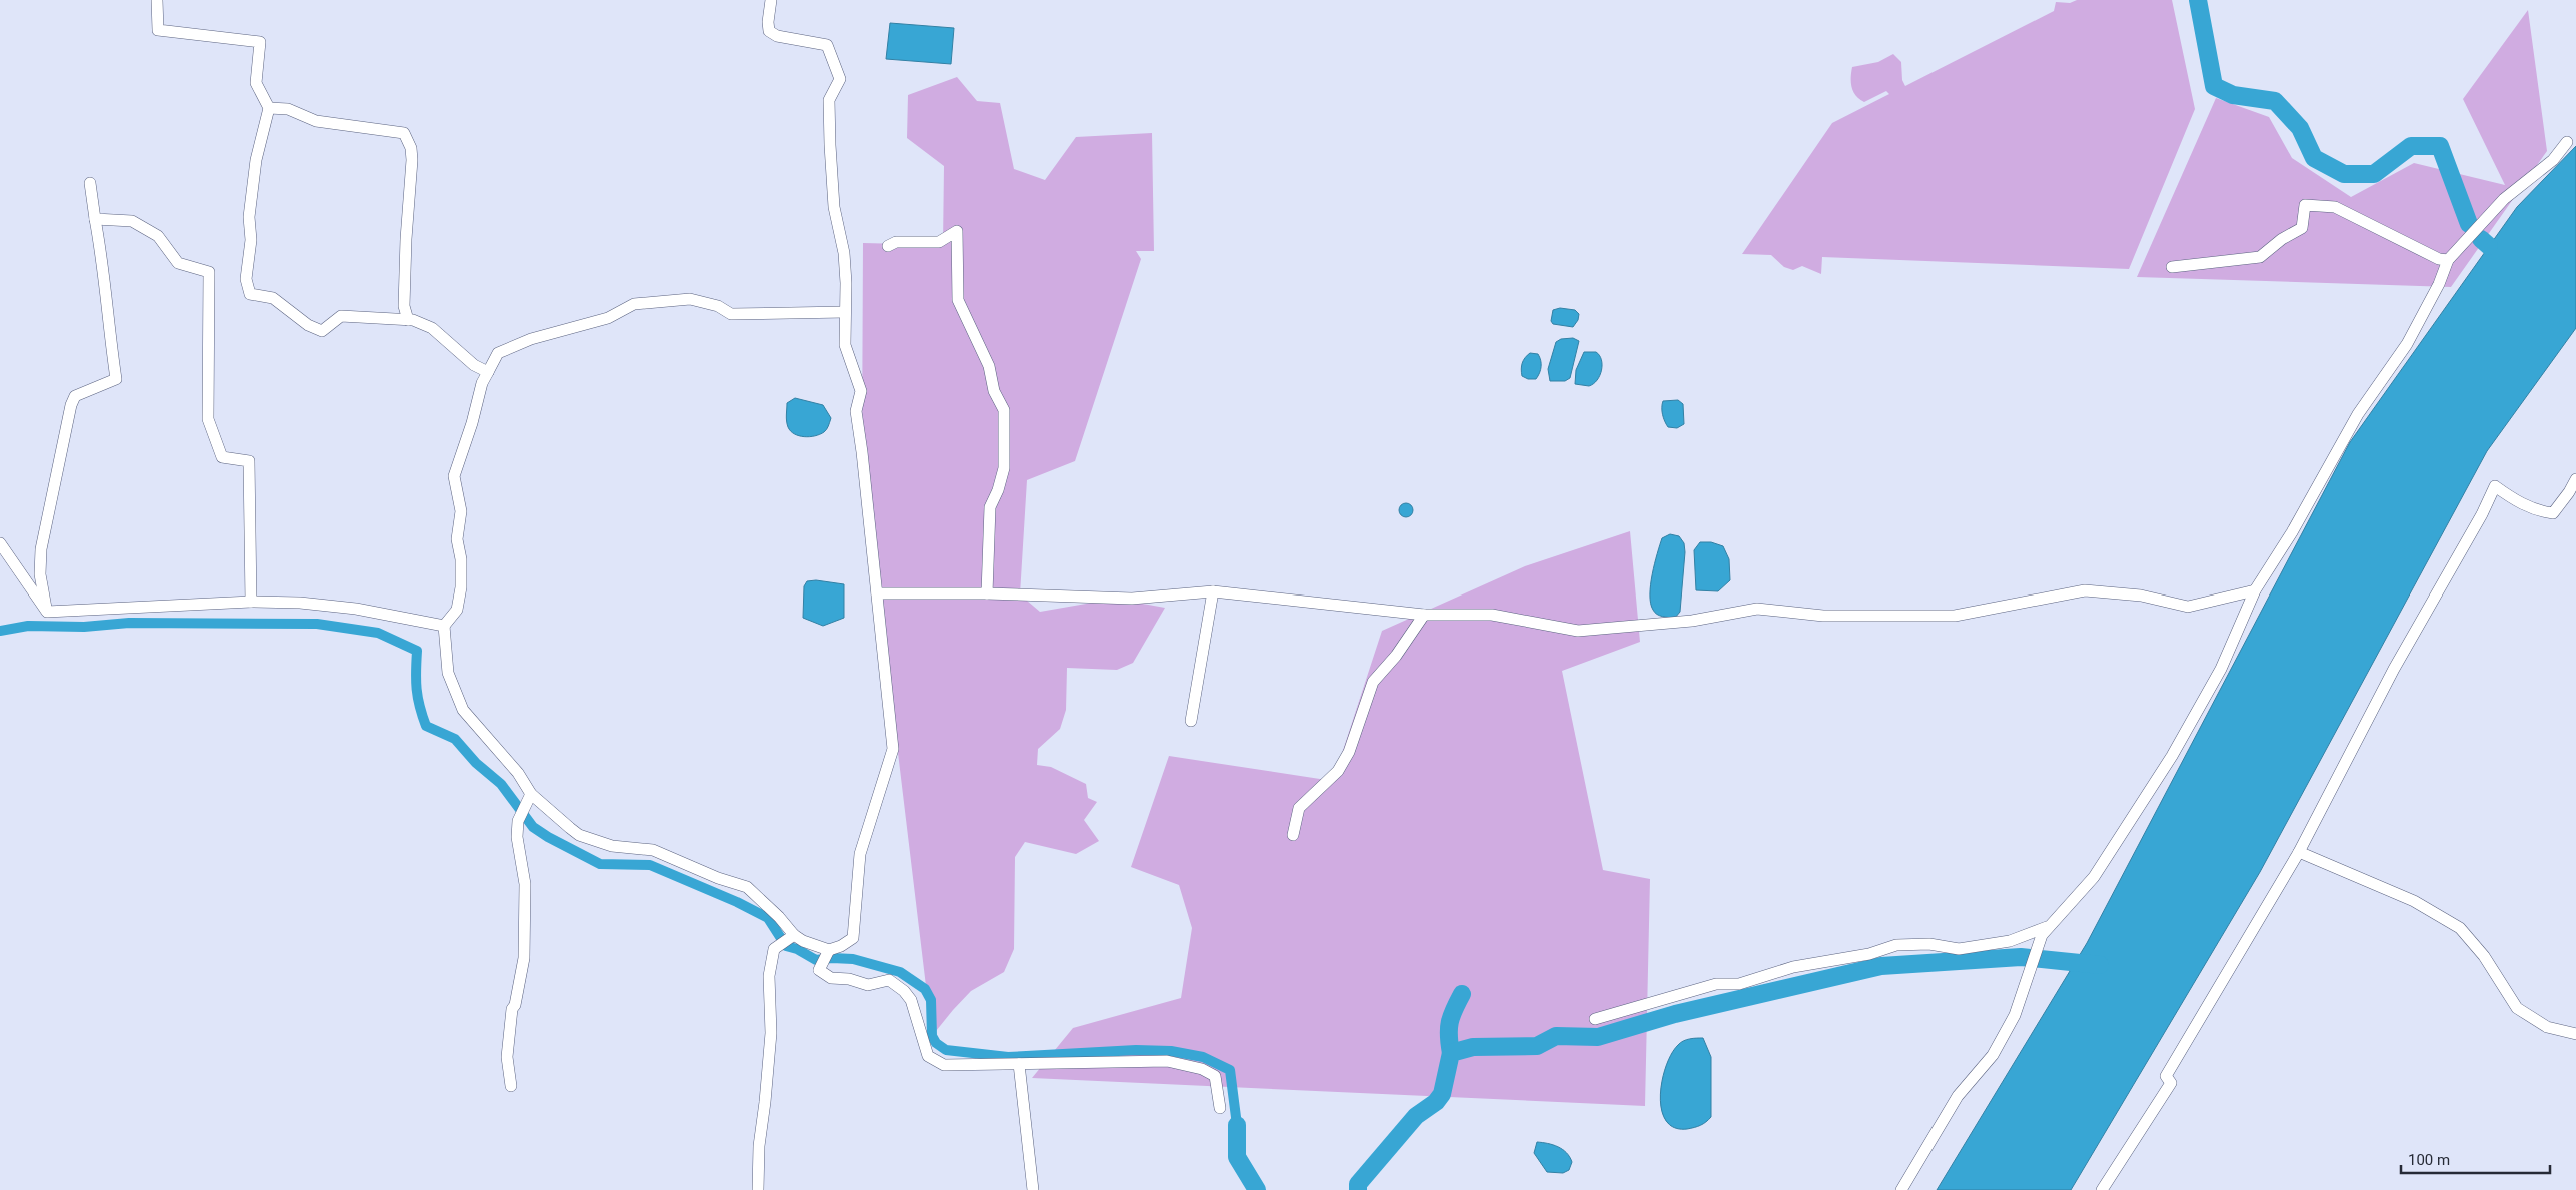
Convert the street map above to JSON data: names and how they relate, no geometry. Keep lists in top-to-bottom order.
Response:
{
  "scale_bar": "100 m"
}
